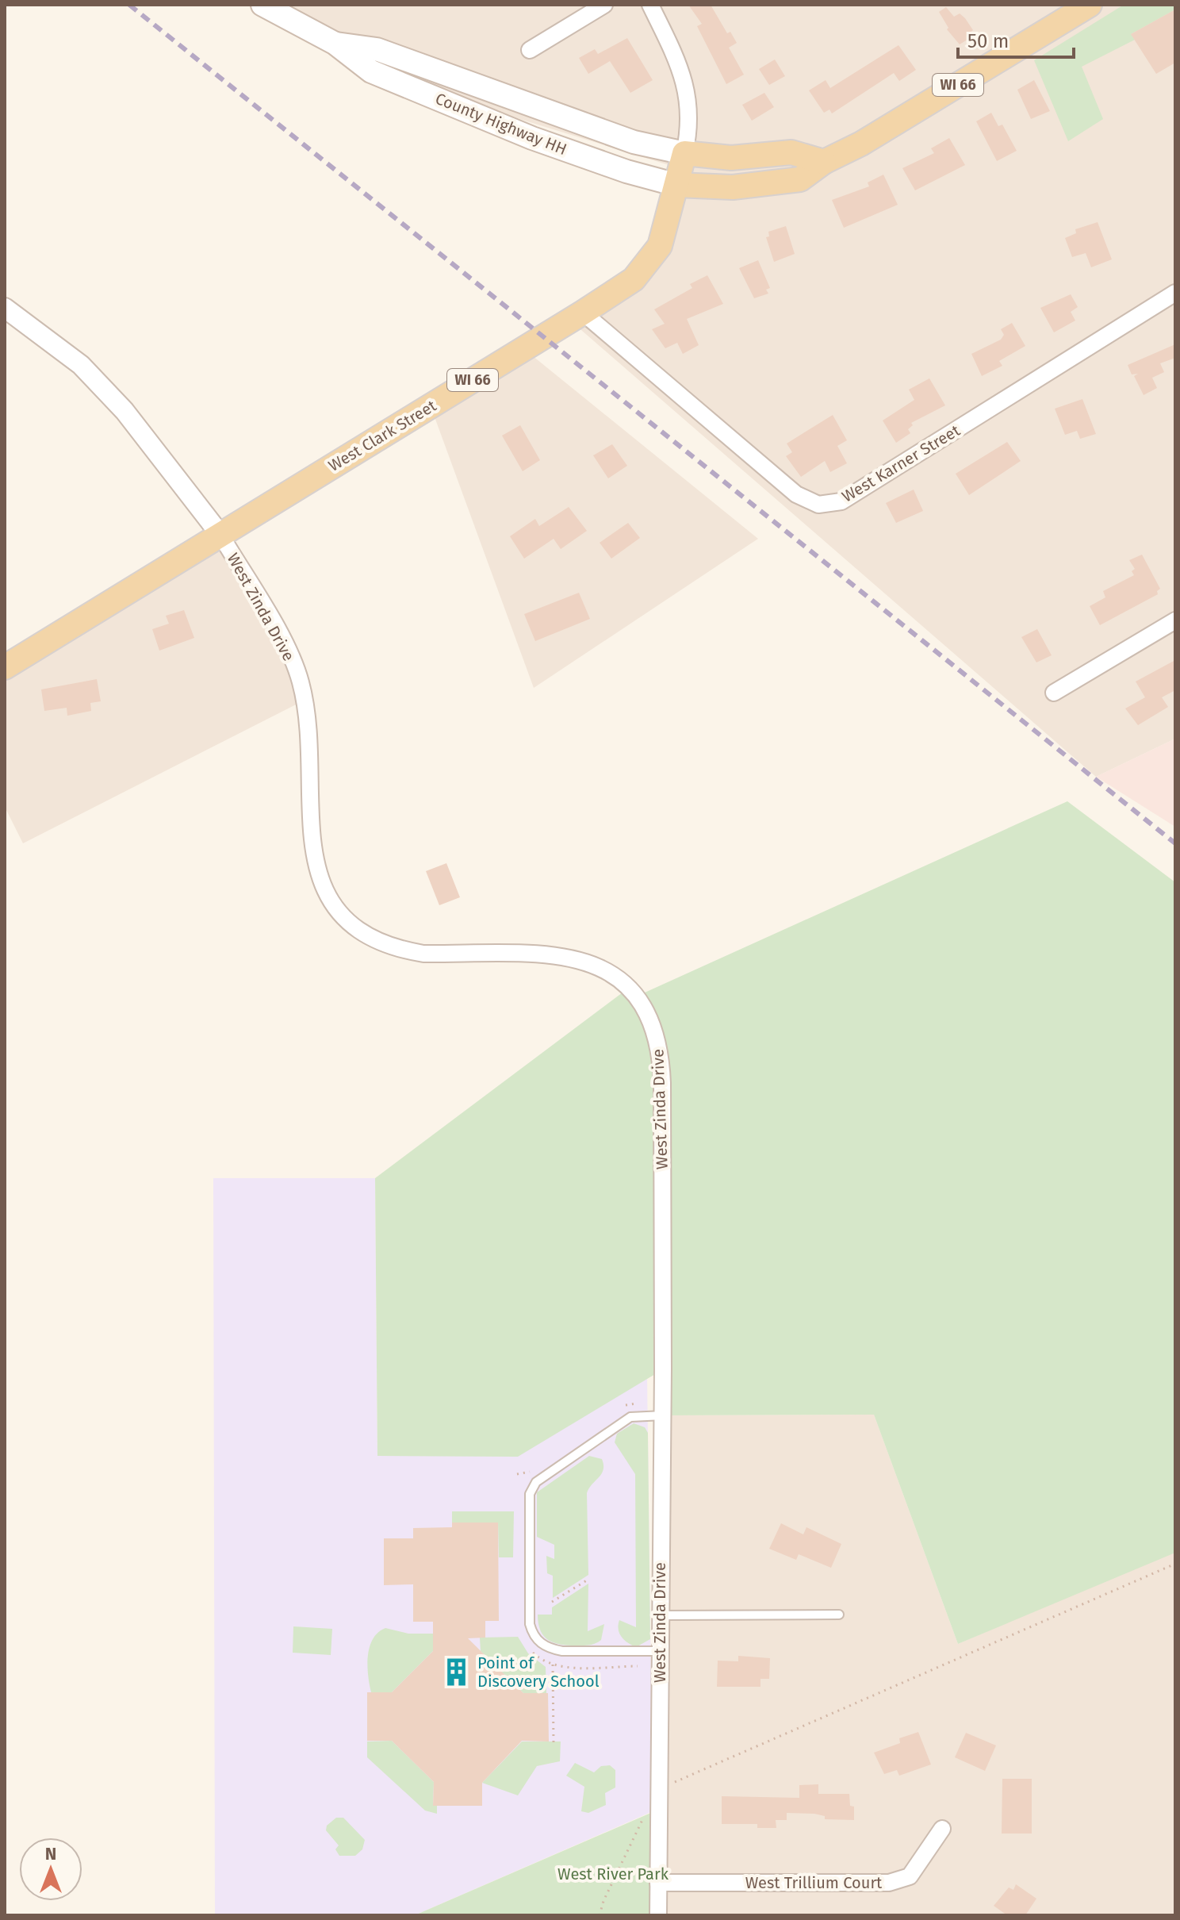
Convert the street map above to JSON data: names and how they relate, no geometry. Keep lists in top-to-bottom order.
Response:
{
  "streets": {
    "main road": ["WI 66", "County Highway HH", "West Clark Street"],
    "street": ["West Karner Street", "West Zinda Drive", "West Trillium Court"]
  },
  "crossings": [
    ["WI 66", "County Highway HH"],
    ["WI 66", "West Clark Street"],
    ["County Highway HH", "West Clark Street"],
    ["West Clark Street", "West Karner Street"],
    ["West Clark Street", "West Zinda Drive"],
    ["West Zinda Drive", "West Trillium Court"]
  ],
  "parks": ["West River Park"],
  "places": {
    "building": ["Point of Discovery School"]
  },
  "scale_bar": "50 m",
  "north": "top"
}
